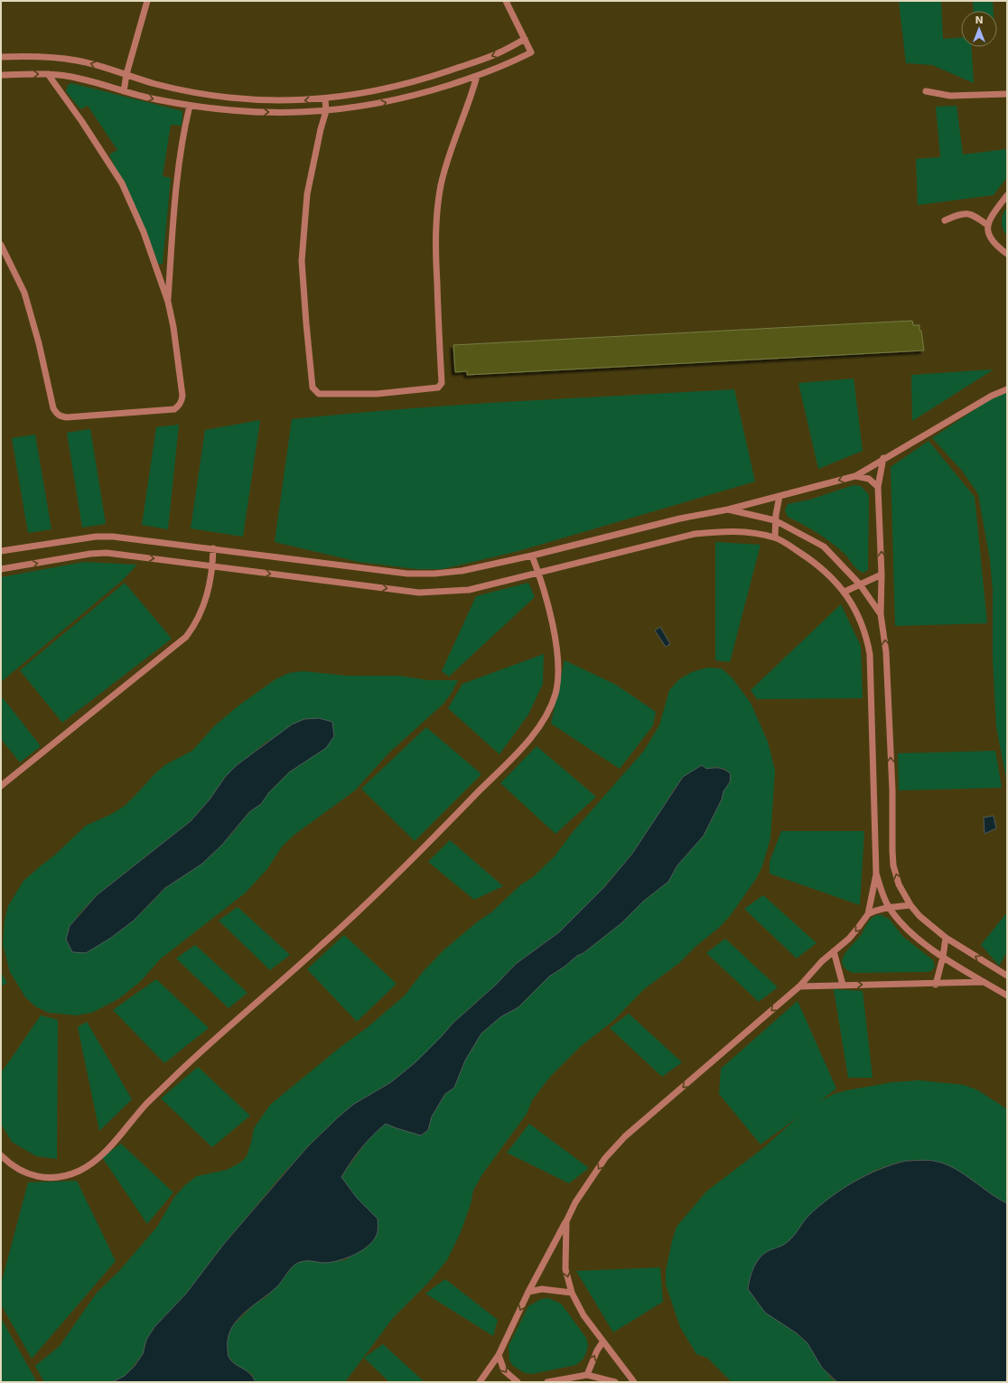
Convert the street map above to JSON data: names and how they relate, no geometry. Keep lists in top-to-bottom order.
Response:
{
  "north": "top"
}
